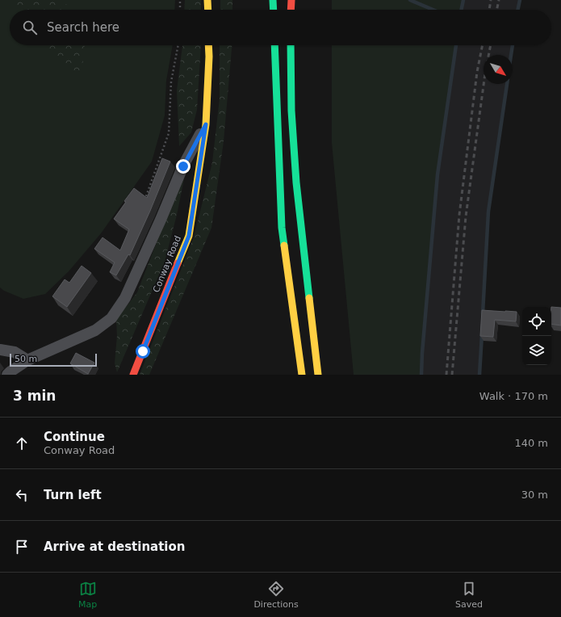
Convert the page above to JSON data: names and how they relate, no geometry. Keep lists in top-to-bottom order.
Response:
{
  "streets": {
    "main road": ["Conway Road"]
  },
  "scale_bar": "50 m",
  "north": "bottom right",
  "page": {
    "search": "Search here",
    "scale": "50 m",
    "heading": ["3 min", "Walk · 170 m"],
    "list": [
      ["Continue", "Conway Road", "140 m"],
      ["Turn left", "30 m"],
      "Arrive at destination"
    ],
    "nav": ["Map", "Directions", "Saved"]
  }
}
